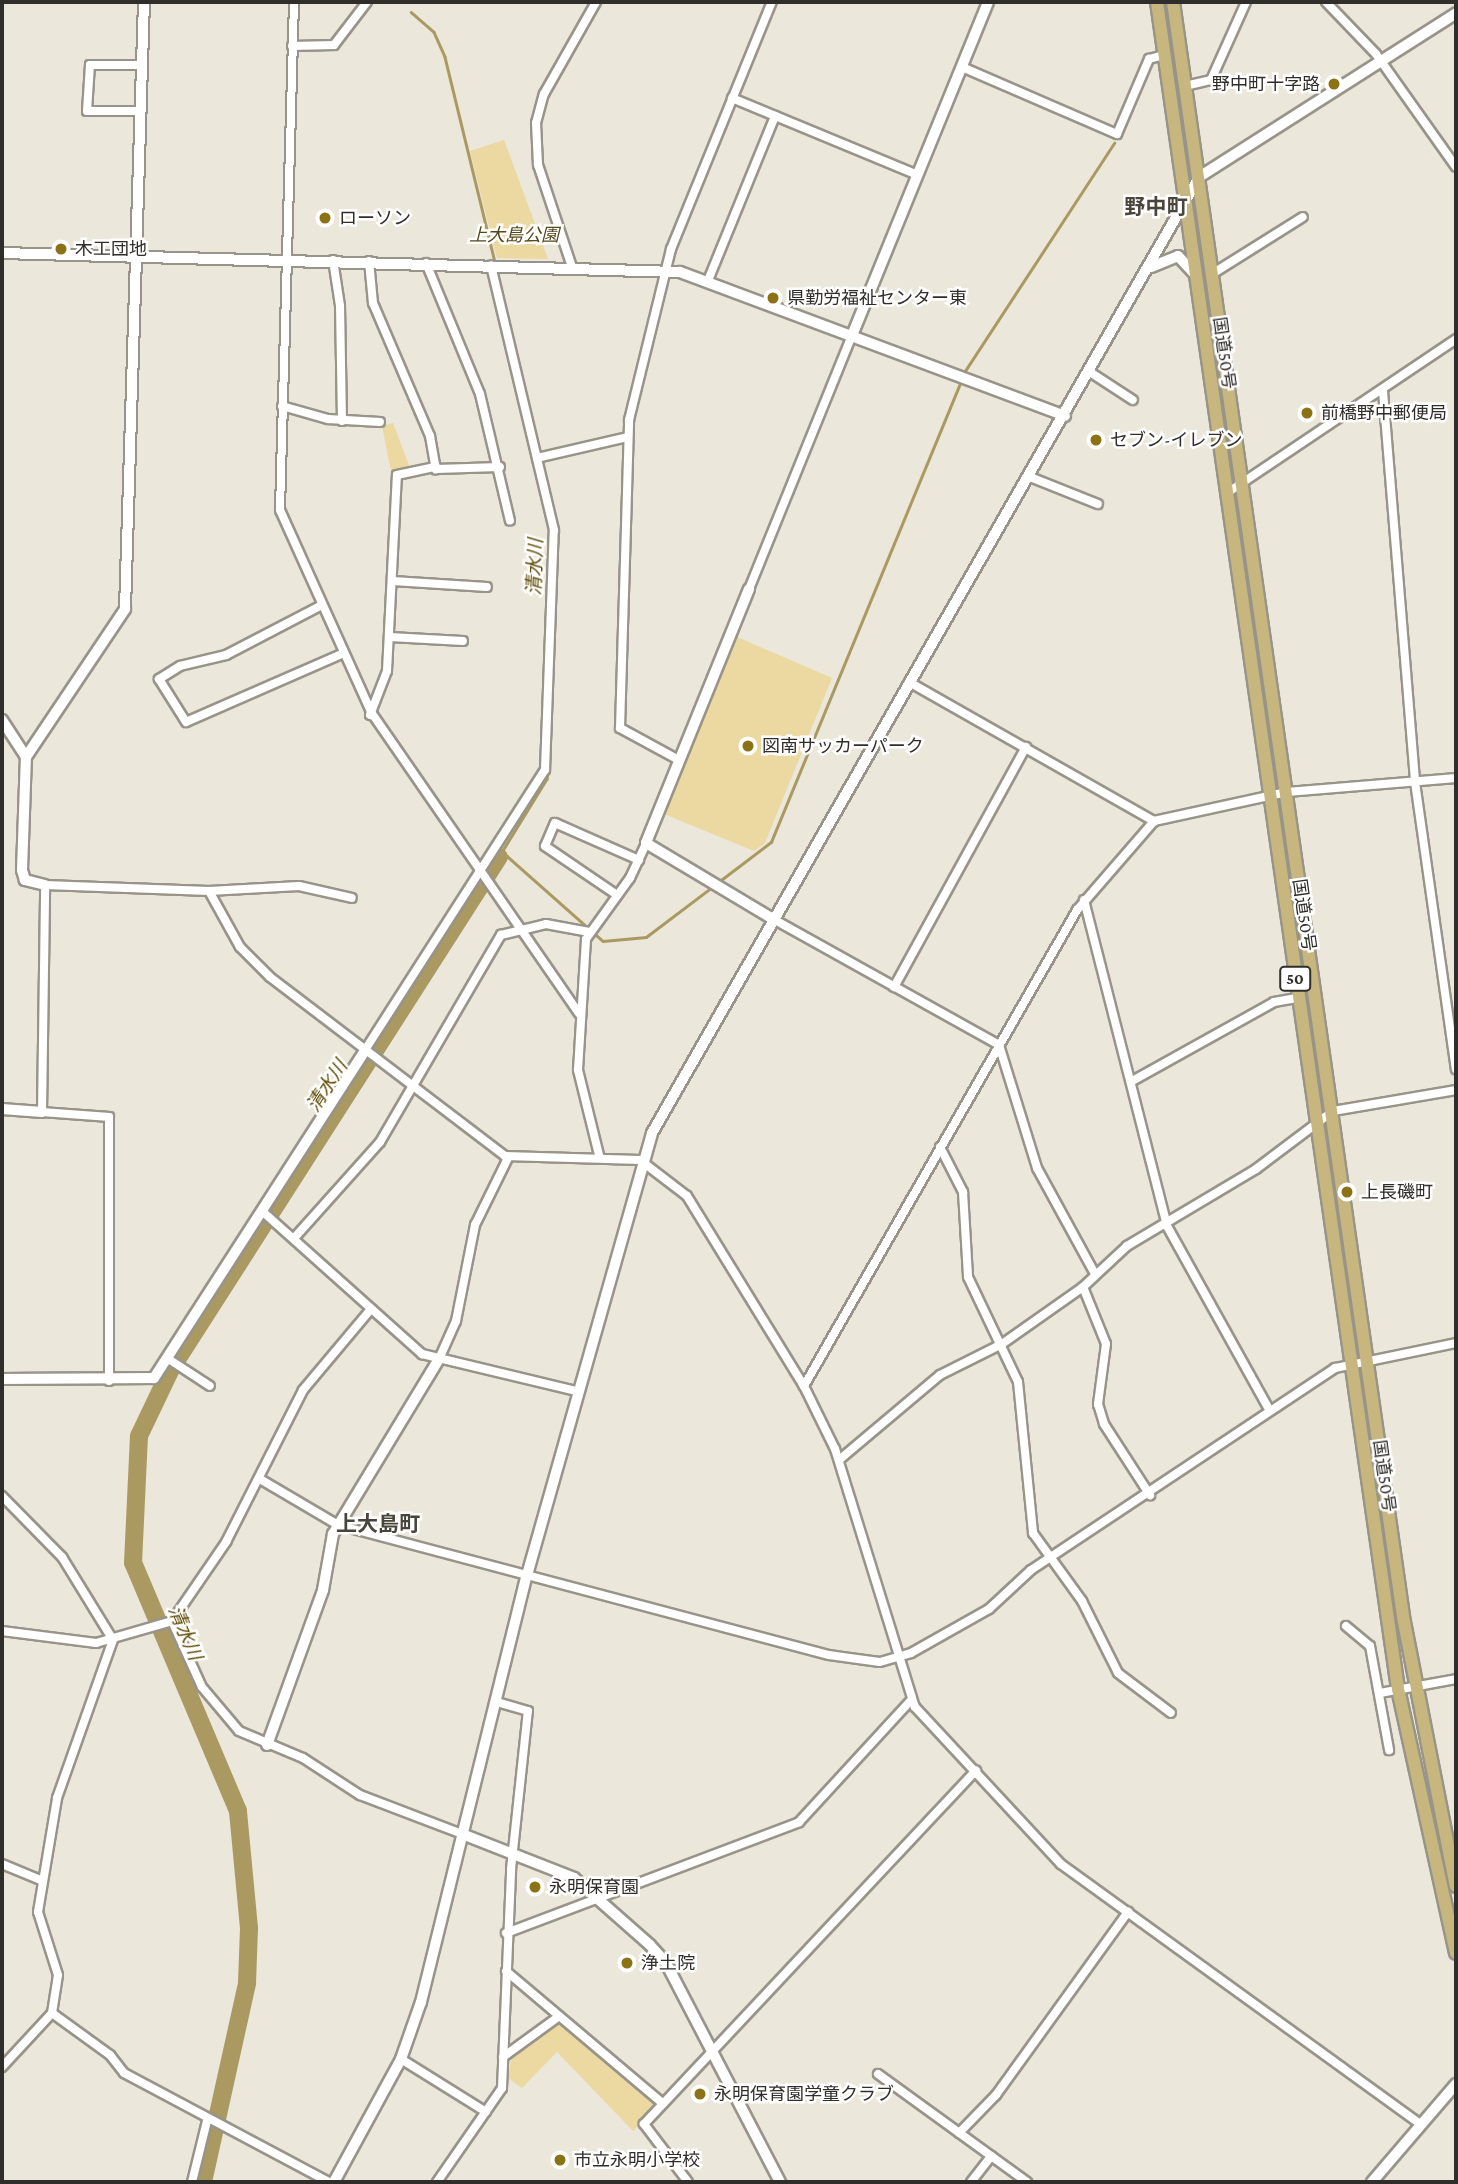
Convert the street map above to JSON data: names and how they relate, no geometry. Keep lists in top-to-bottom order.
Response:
{
  "streets": {
    "highway": ["国道50号", "50"]
  },
  "districts": ["野中町", "上大島町"],
  "water": ["清水川"],
  "parks": ["上大島公園"],
  "places": [
    "野中町十字路",
    "ローソン",
    "木工団地",
    "県勤労福祉センター東",
    "前橋野中郵便局",
    "セブン-イレブン",
    "図南サッカーパーク",
    "上長磯町",
    "永明保育園",
    "浄土院",
    "永明保育園学童クラブ",
    "市立永明小学校"
  ]
}
